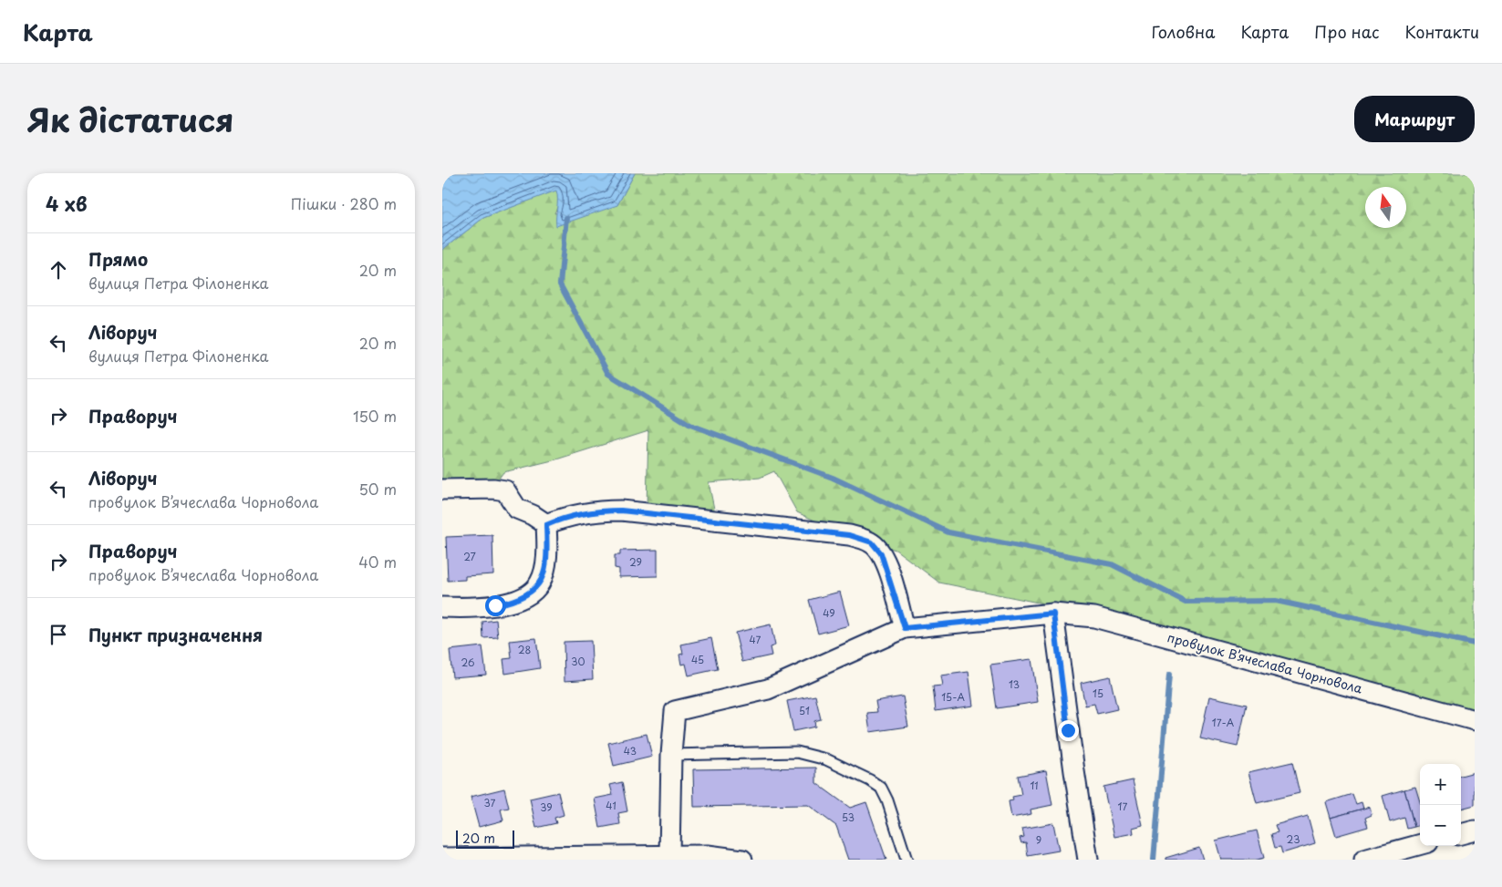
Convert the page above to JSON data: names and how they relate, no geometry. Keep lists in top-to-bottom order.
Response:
{
  "streets": {
    "street": ["провулок Вʼячеслава Чорновола"]
  },
  "house_numbers": [
    "27",
    "29",
    "49",
    "47",
    "28",
    "45",
    "30",
    "26",
    "13",
    "15",
    "15-А",
    "51",
    "17-А",
    "43",
    "11",
    "37",
    "41",
    "17",
    "39",
    "53",
    "23",
    "9"
  ],
  "scale_bar": "20 m",
  "north": "top",
  "page": {
    "header": "Карта",
    "nav": [
      "Головна",
      "Карта",
      "Про нас",
      "Контакти"
    ],
    "title": "Як дістатися",
    "buttons": "Маршрут",
    "heading": ["4 хв", "Пішки · 280 m"],
    "list": [
      ["Прямо", "вулиця Петра Філоненка", "20 m"],
      ["Ліворуч", "вулиця Петра Філоненка", "20 m"],
      ["Праворуч", "150 m"],
      ["Ліворуч", "провулок Вʼячеслава Чорновола", "50 m"],
      ["Праворуч", "провулок Вʼячеслава Чорновола", "40 m"],
      "Пункт призначення"
    ],
    "map_buttons": ["+", "−"],
    "scale": "20 m"
  }
}
